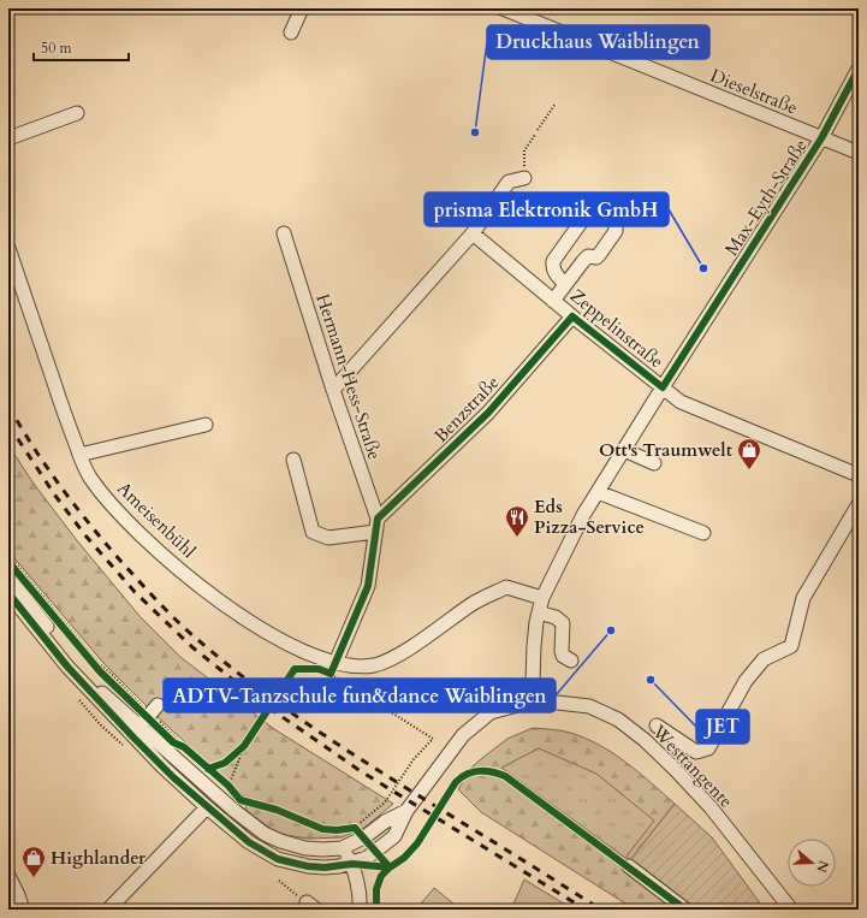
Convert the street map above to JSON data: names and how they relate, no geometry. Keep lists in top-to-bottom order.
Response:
{
  "streets": {
    "street": [
      "Dieselstraße",
      "Max-Eyth-Straße",
      "Zeppelinstraße",
      "Hermann-Hess-Straße",
      "Benzstraße",
      "Ameisenbühl",
      "Westtangente"
    ]
  },
  "crossings": [
    ["Dieselstraße", "Max-Eyth-Straße"],
    ["Max-Eyth-Straße", "Zeppelinstraße"],
    ["Max-Eyth-Straße", "Westtangente"],
    ["Zeppelinstraße", "Benzstraße"],
    ["Hermann-Hess-Straße", "Benzstraße"],
    ["Hermann-Hess-Straße", "Ameisenbühl"]
  ],
  "places": {
    "other": [
      "Druckhaus Waiblingen",
      "prisma Elektronik GmbH",
      "ADTV-Tanzschule fun&dance Waiblingen",
      "JET"
    ],
    "shop": ["Ott's Traumwelt", "Highlander"],
    "restaurant": ["Eds Pizza-Service"]
  },
  "scale_bar": "50 m",
  "north": "right"
}
